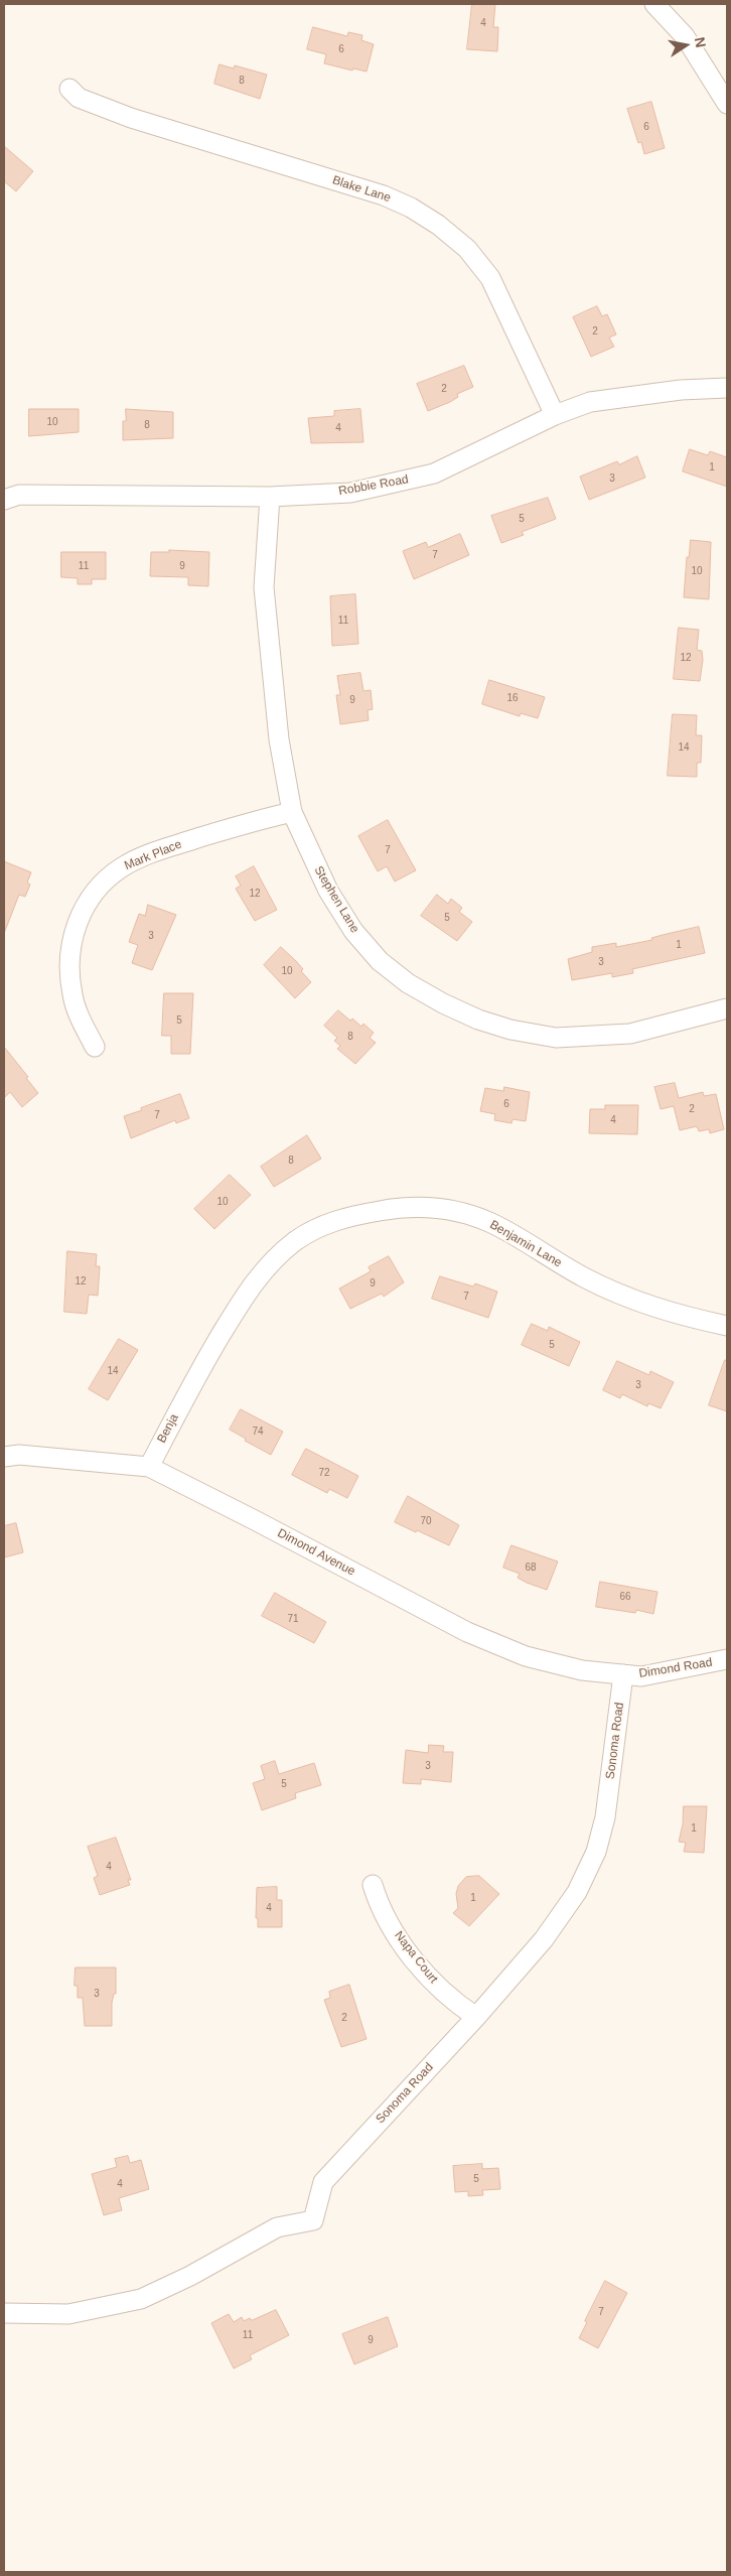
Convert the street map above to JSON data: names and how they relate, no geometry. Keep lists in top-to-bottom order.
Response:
{
  "streets": {
    "street": [
      "Blake Lane",
      "Robbie Road",
      "Mark Place",
      "Stephen Lane",
      "Benjamin Lane",
      "Benja",
      "Dimond Avenue",
      "Dimond Road",
      "Sonoma Road",
      "Napa Court"
    ]
  },
  "crossings": [
    ["Blake Lane", "Robbie Road"],
    ["Robbie Road", "Stephen Lane"],
    ["Mark Place", "Stephen Lane"],
    ["Benjamin Lane", "Benja"],
    ["Benja", "Dimond Avenue"],
    ["Dimond Avenue", "Dimond Road"],
    ["Dimond Avenue", "Sonoma Road"],
    ["Dimond Road", "Sonoma Road"],
    ["Sonoma Road", "Napa Court"]
  ],
  "house_numbers": [
    "4",
    "6",
    "8",
    "6",
    "2",
    "2",
    "10",
    "8",
    "4",
    "1",
    "3",
    "5",
    "7",
    "11",
    "9",
    "10",
    "11",
    "12",
    "16",
    "9",
    "14",
    "7",
    "12",
    "5",
    "3",
    "1",
    "3",
    "10",
    "5",
    "8",
    "6",
    "2",
    "7",
    "4",
    "8",
    "10",
    "12",
    "9",
    "7",
    "5",
    "14",
    "3",
    "74",
    "72",
    "70",
    "68",
    "66",
    "71",
    "3",
    "5",
    "1",
    "4",
    "1",
    "4",
    "3",
    "2",
    "5",
    "4",
    "7",
    "11",
    "9"
  ],
  "north": "right"
}
